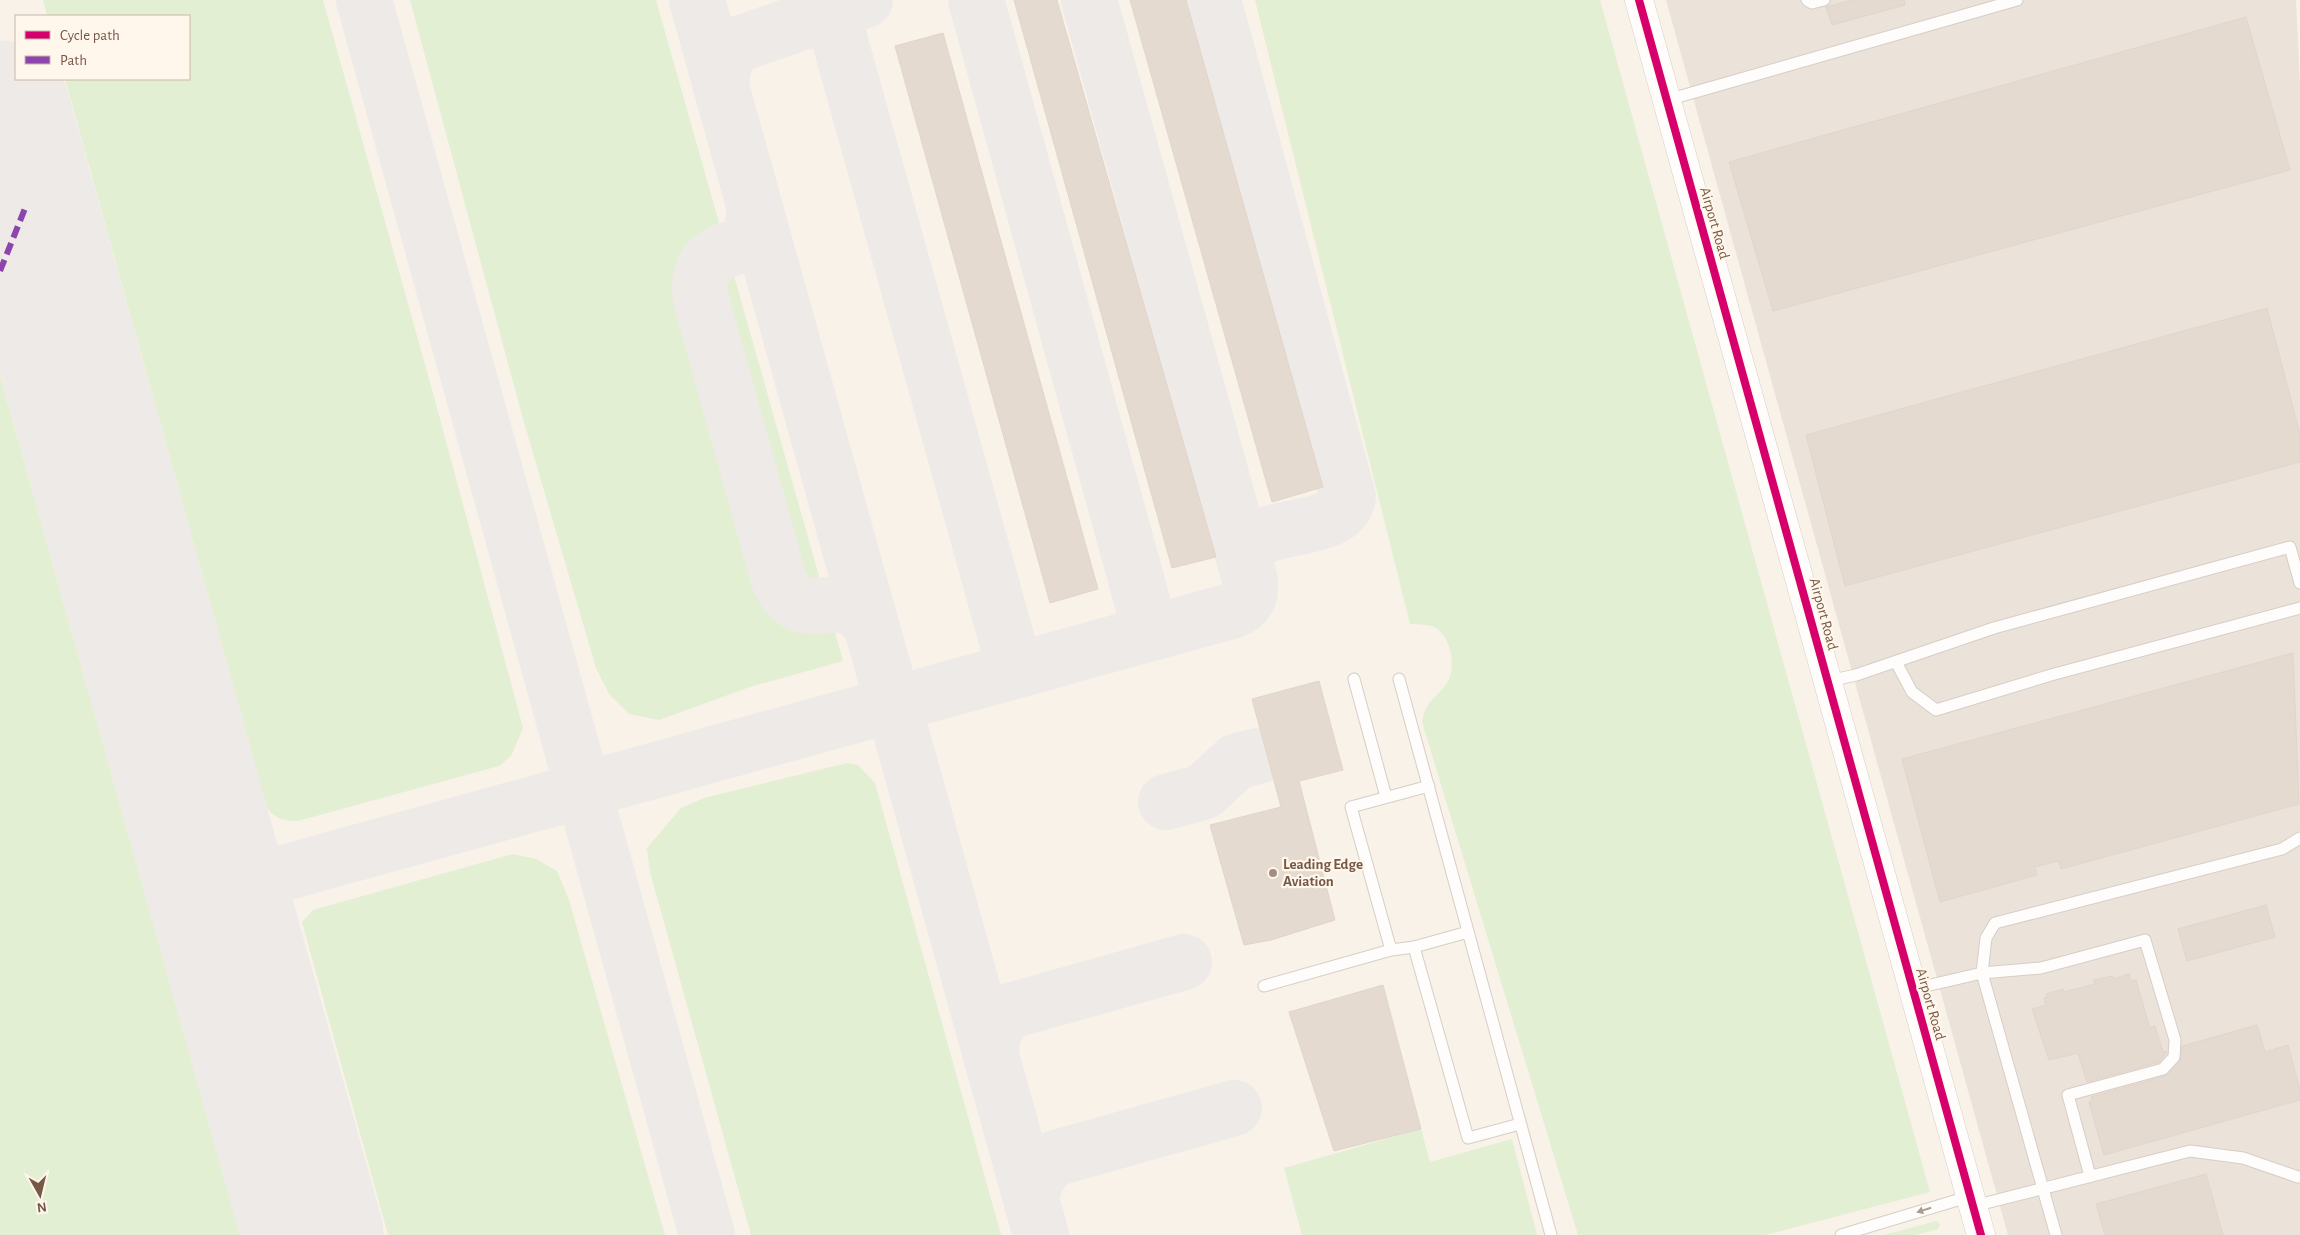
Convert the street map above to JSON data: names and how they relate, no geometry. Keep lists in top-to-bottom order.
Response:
{
  "streets": {
    "street": ["Airport Road"]
  },
  "places": ["Leading Edge Aviation"],
  "legend": ["Cycle path", "Path"],
  "north": "bottom"
}
